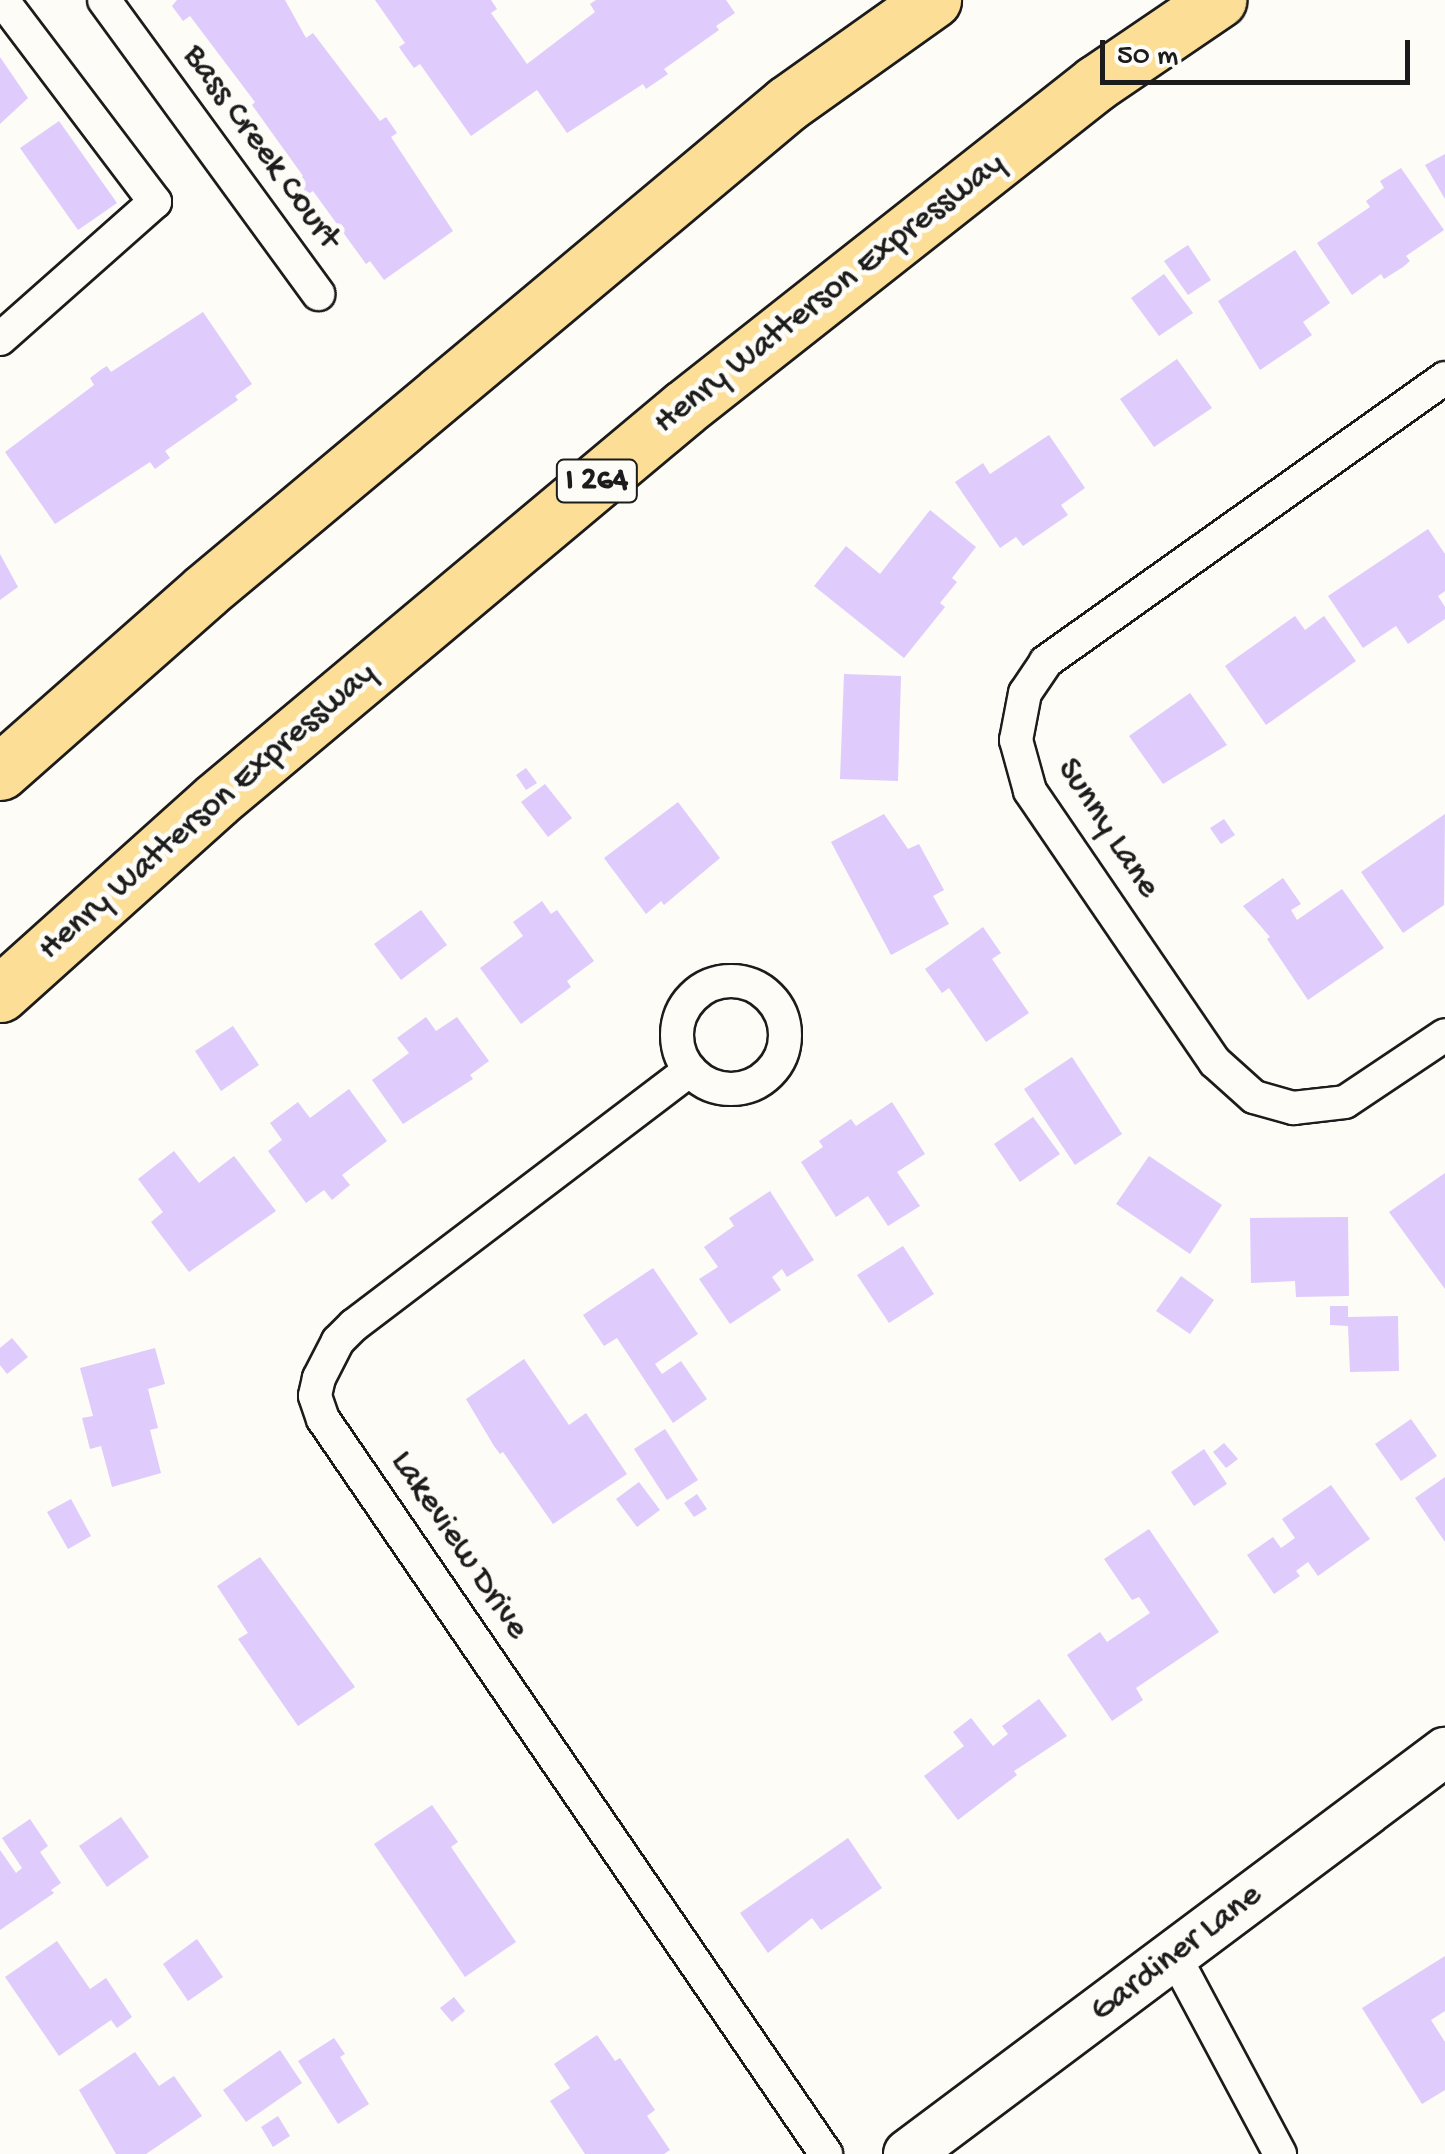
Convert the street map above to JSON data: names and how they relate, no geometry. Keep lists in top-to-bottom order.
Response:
{
  "streets": {
    "highway": ["Henry Watterson Expressway", "I 264"],
    "main road": ["Gardiner Lane"],
    "street": ["Bass Creek Court", "Sunny Lane", "Lakeview Drive"]
  },
  "scale_bar": "50 m"
}
